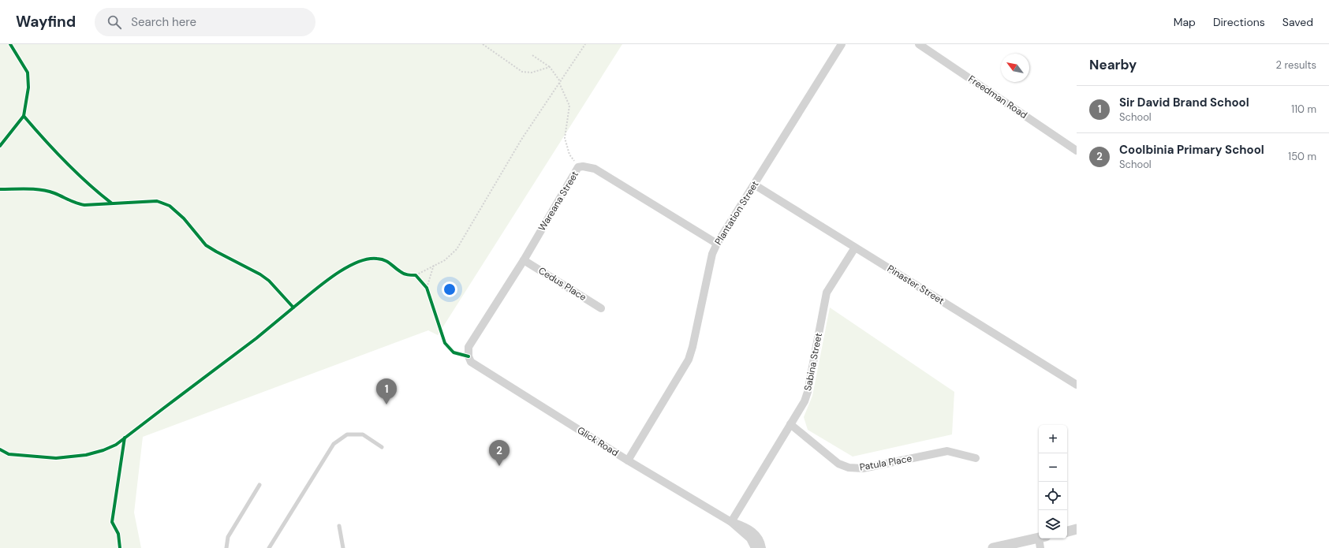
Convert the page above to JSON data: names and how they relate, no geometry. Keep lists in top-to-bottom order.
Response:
{
  "streets": {
    "street": [
      "Freedman Road",
      "Wareana Street",
      "Plantation Street",
      "Cedus Place",
      "Pinaster Street",
      "Sabina Street",
      "Glick Road",
      "Patula Place"
    ]
  },
  "crossings": [
    ["Wareana Street", "Plantation Street"],
    ["Wareana Street", "Cedus Place"],
    ["Wareana Street", "Glick Road"],
    ["Plantation Street", "Pinaster Street"],
    ["Plantation Street", "Glick Road"],
    ["Pinaster Street", "Sabina Street"],
    ["Sabina Street", "Glick Road"],
    ["Sabina Street", "Patula Place"]
  ],
  "north": "top left",
  "page": {
    "header": "Wayfind",
    "search": "Search here",
    "nav": ["Map", "Directions", "Saved"],
    "heading": ["Nearby", "2 results"],
    "list": [
      {
        "mark": "1",
        "name": "Sir David Brand School",
        "note": "School",
        "value": "110 m"
      },
      {
        "mark": "2",
        "name": "Coolbinia Primary School",
        "note": "School",
        "value": "150 m"
      }
    ],
    "pins": ["1", "2"],
    "map_buttons": ["+", "−"]
  }
}
